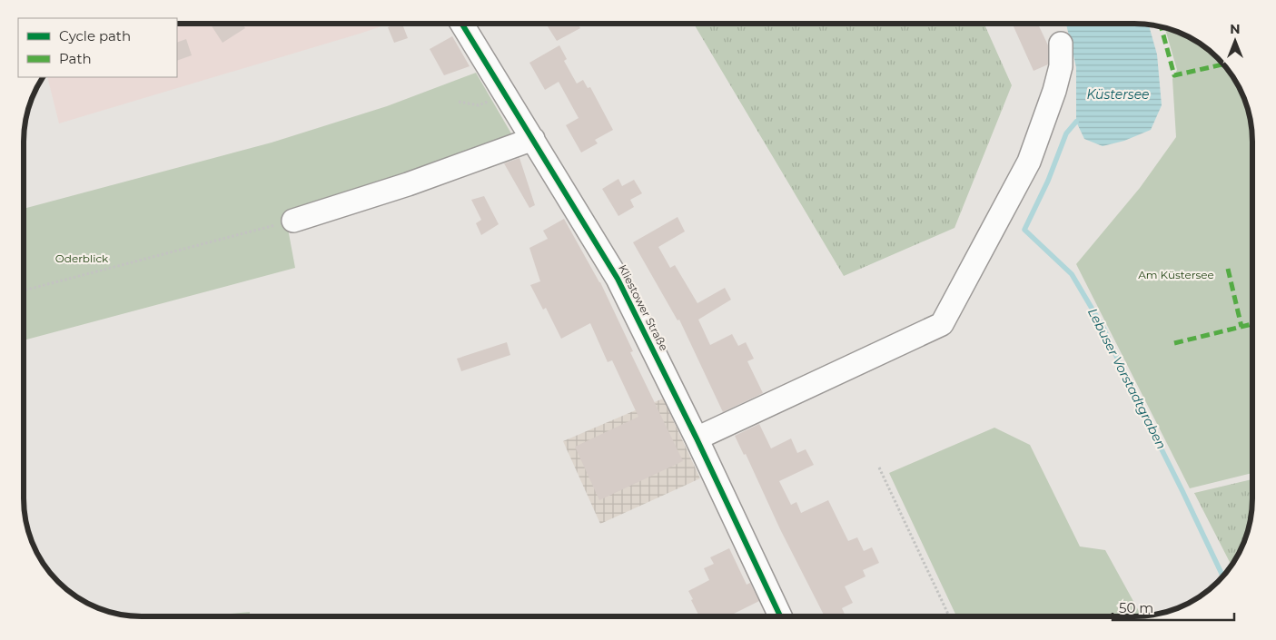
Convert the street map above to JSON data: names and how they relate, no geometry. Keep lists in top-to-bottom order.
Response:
{
  "streets": {
    "street": ["Kliestower Straße"]
  },
  "water": ["Küstersee", "Lebuser Vorstadtgraben"],
  "parks": ["Oderblick", "Am Küstersee"],
  "legend": ["Cycle path", "Path"],
  "scale_bar": "50 m",
  "north": "top"
}
